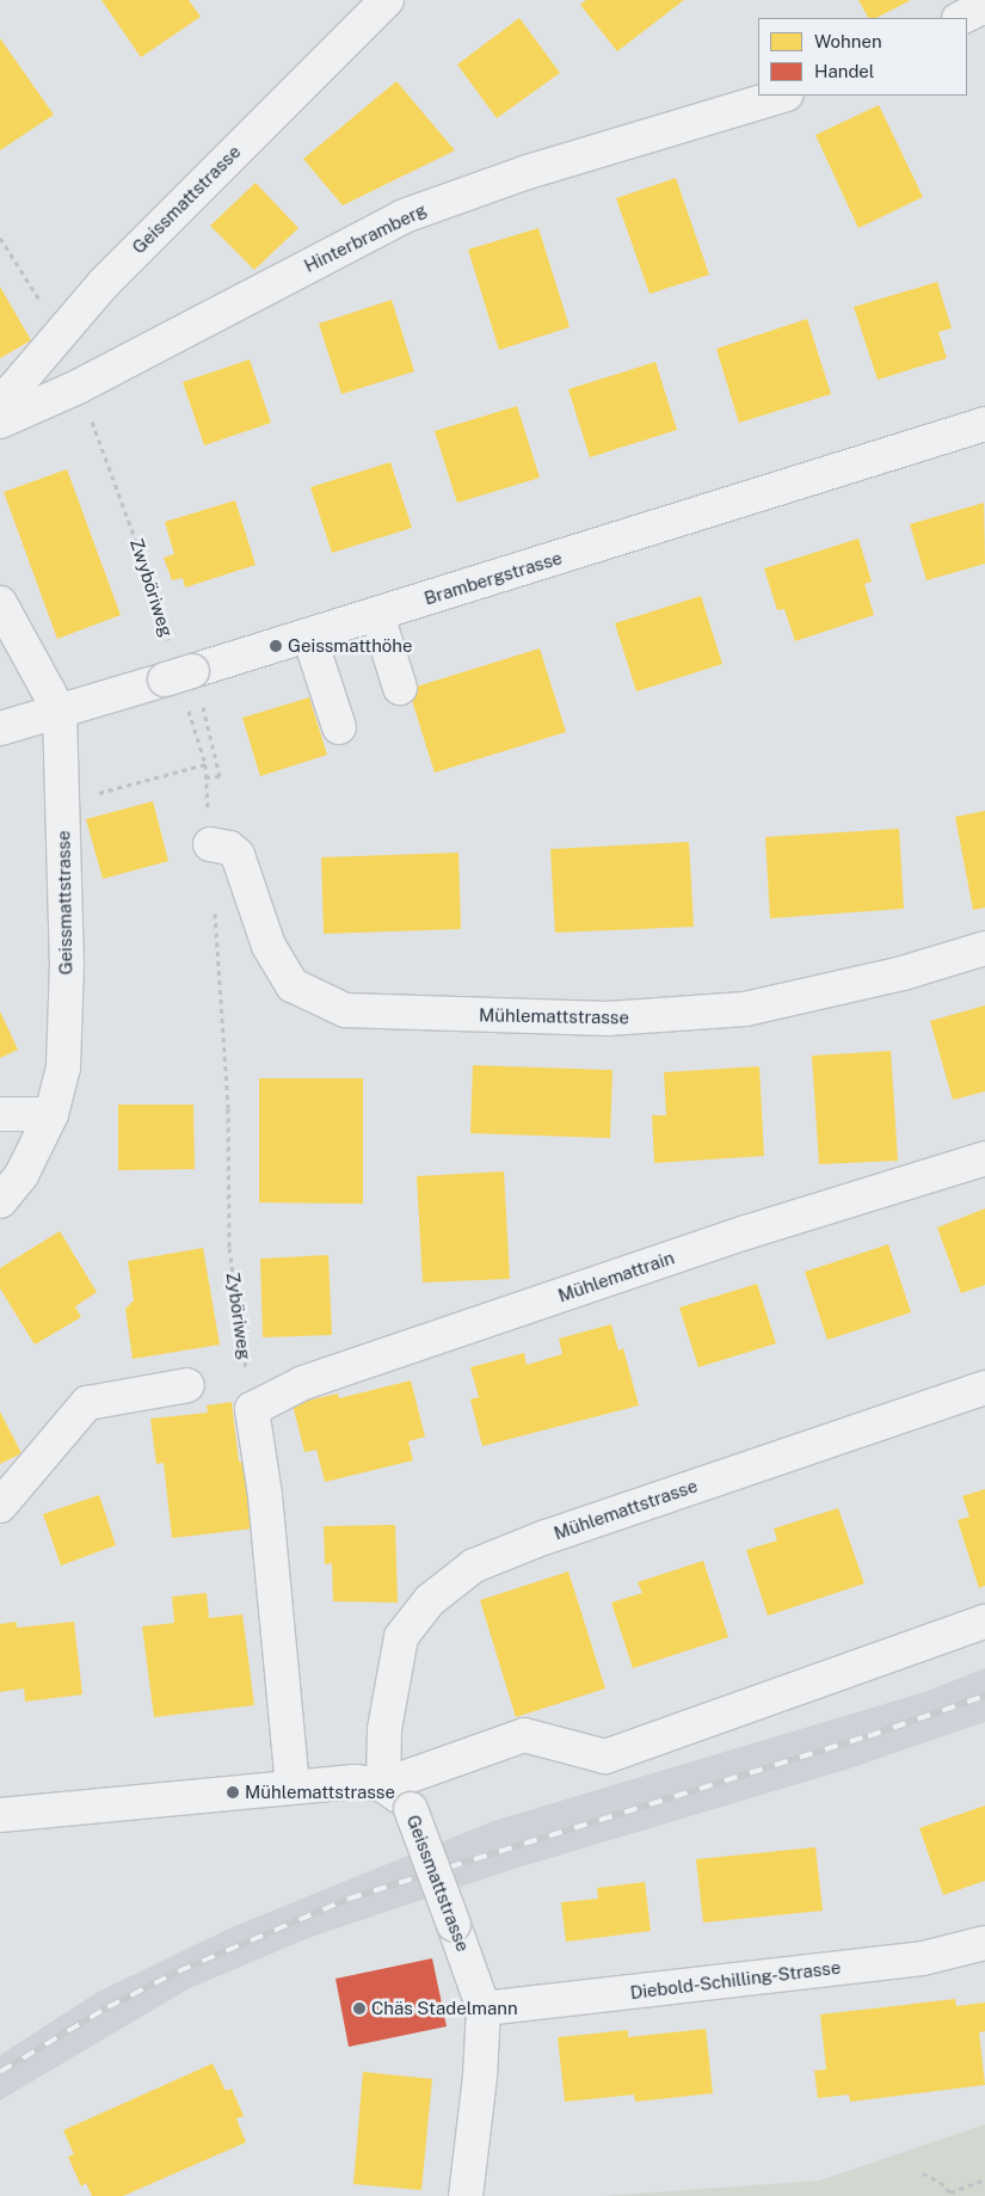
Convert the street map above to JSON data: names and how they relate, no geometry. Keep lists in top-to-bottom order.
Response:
{
  "streets": {
    "street": [
      "Geissmattstrasse",
      "Hinterbramberg",
      "Brambergstrasse",
      "Mühlemattstrasse",
      "Mühlemattrain",
      "Diebold-Schilling-Strasse"
    ],
    "path": ["Zwyböriweg", "Zyböriweg"]
  },
  "crossings": [
    ["Geissmattstrasse", "Brambergstrasse"],
    ["Geissmattstrasse", "Mühlemattstrasse"],
    ["Geissmattstrasse", "Diebold-Schilling-Strasse"],
    ["Hinterbramberg", "Zwyböriweg"],
    ["Brambergstrasse", "Zwyböriweg"],
    ["Mühlemattrain", "Zyböriweg"]
  ],
  "places": ["Geissmatthöhe", "Mühlemattstrasse", "Chäs Stadelmann"],
  "legend": ["Wohnen", "Handel"]
}
